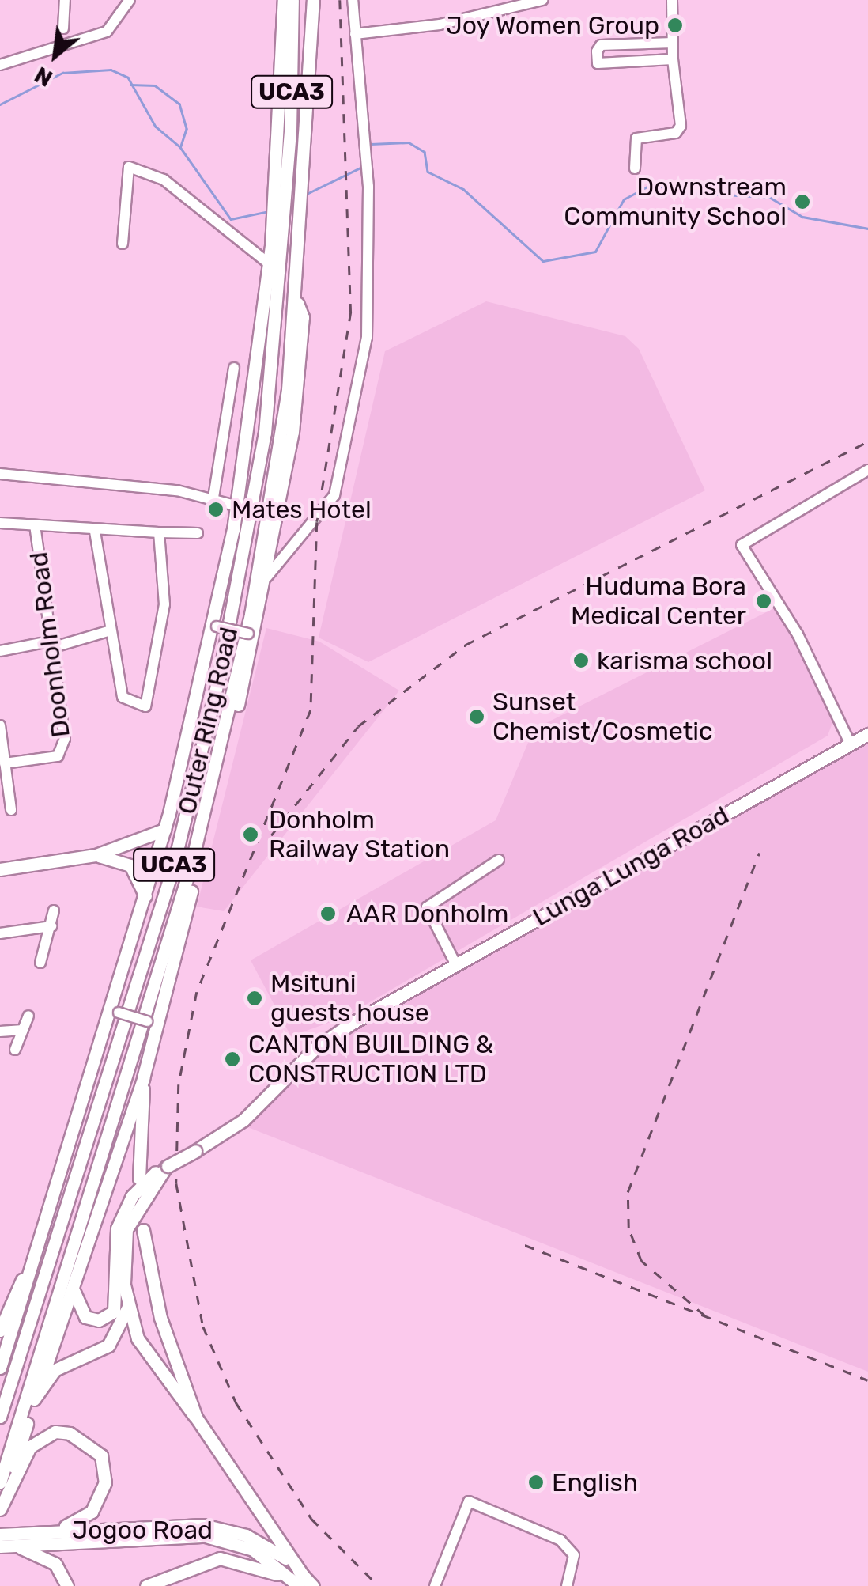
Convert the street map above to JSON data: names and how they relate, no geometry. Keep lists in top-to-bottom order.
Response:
{
  "streets": {
    "main road": [
      "UCA3",
      "Outer Ring Road",
      "Lunga Lunga Road",
      "Jogoo Road"
    ],
    "street": ["Doonholm Road"]
  },
  "crossings": [
    ["UCA3", "Outer Ring Road"],
    ["Outer Ring Road", "Lunga Lunga Road"]
  ],
  "places": [
    "Joy Women Group",
    "Downstream Community School",
    "Mates Hotel",
    "Huduma Bora Medical Center",
    "karisma school",
    "Sunset Chemist/Cosmetic",
    "Donholm Railway Station",
    "AAR Donholm",
    "Msituni guests house",
    "CANTON BUILDING & CONSTRUCTION LTD",
    "English"
  ],
  "north": "bottom left"
}
